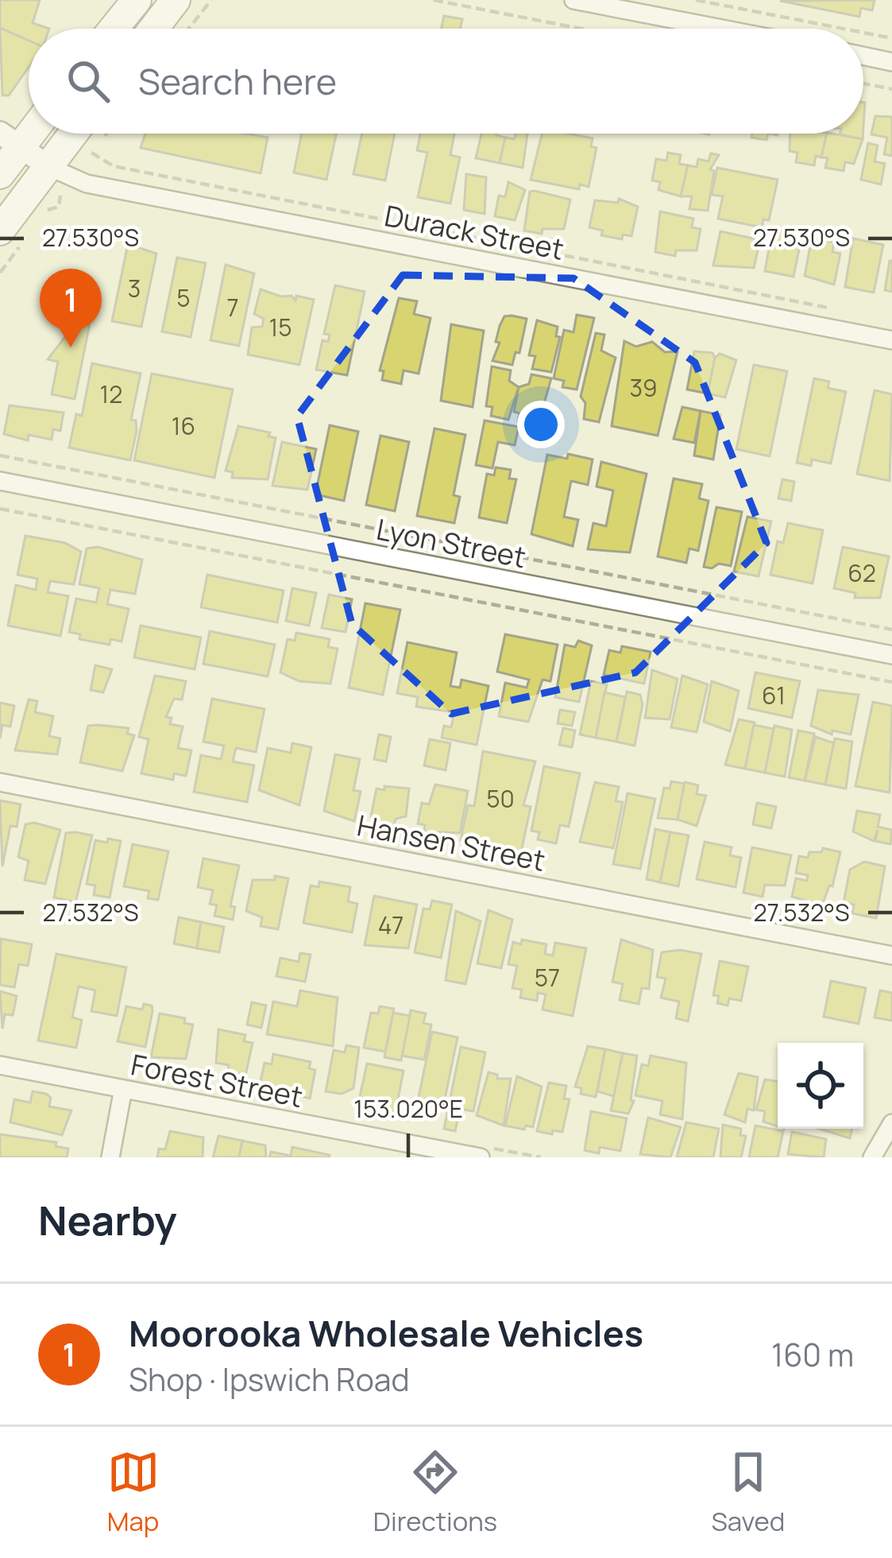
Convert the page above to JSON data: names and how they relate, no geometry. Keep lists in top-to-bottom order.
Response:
{
  "streets": {
    "street": [
      "Durack Street",
      "Lyon Street",
      "Hansen Street",
      "Forest Street"
    ]
  },
  "house_numbers": [
    "3",
    "5",
    "7",
    "15",
    "39",
    "12",
    "16",
    "62",
    "61",
    "50",
    "47",
    "57"
  ],
  "page": {
    "search": "Search here",
    "pins": "1",
    "heading": "Nearby",
    "list": [
      {
        "mark": "1",
        "name": "Moorooka Wholesale Vehicles",
        "note": "Shop · Ipswich Road",
        "value": "160 m"
      }
    ],
    "nav": ["Map", "Directions", "Saved"]
  },
  "coordinates": ["27.530°S", "27.532°S", "153.020°E"]
}
